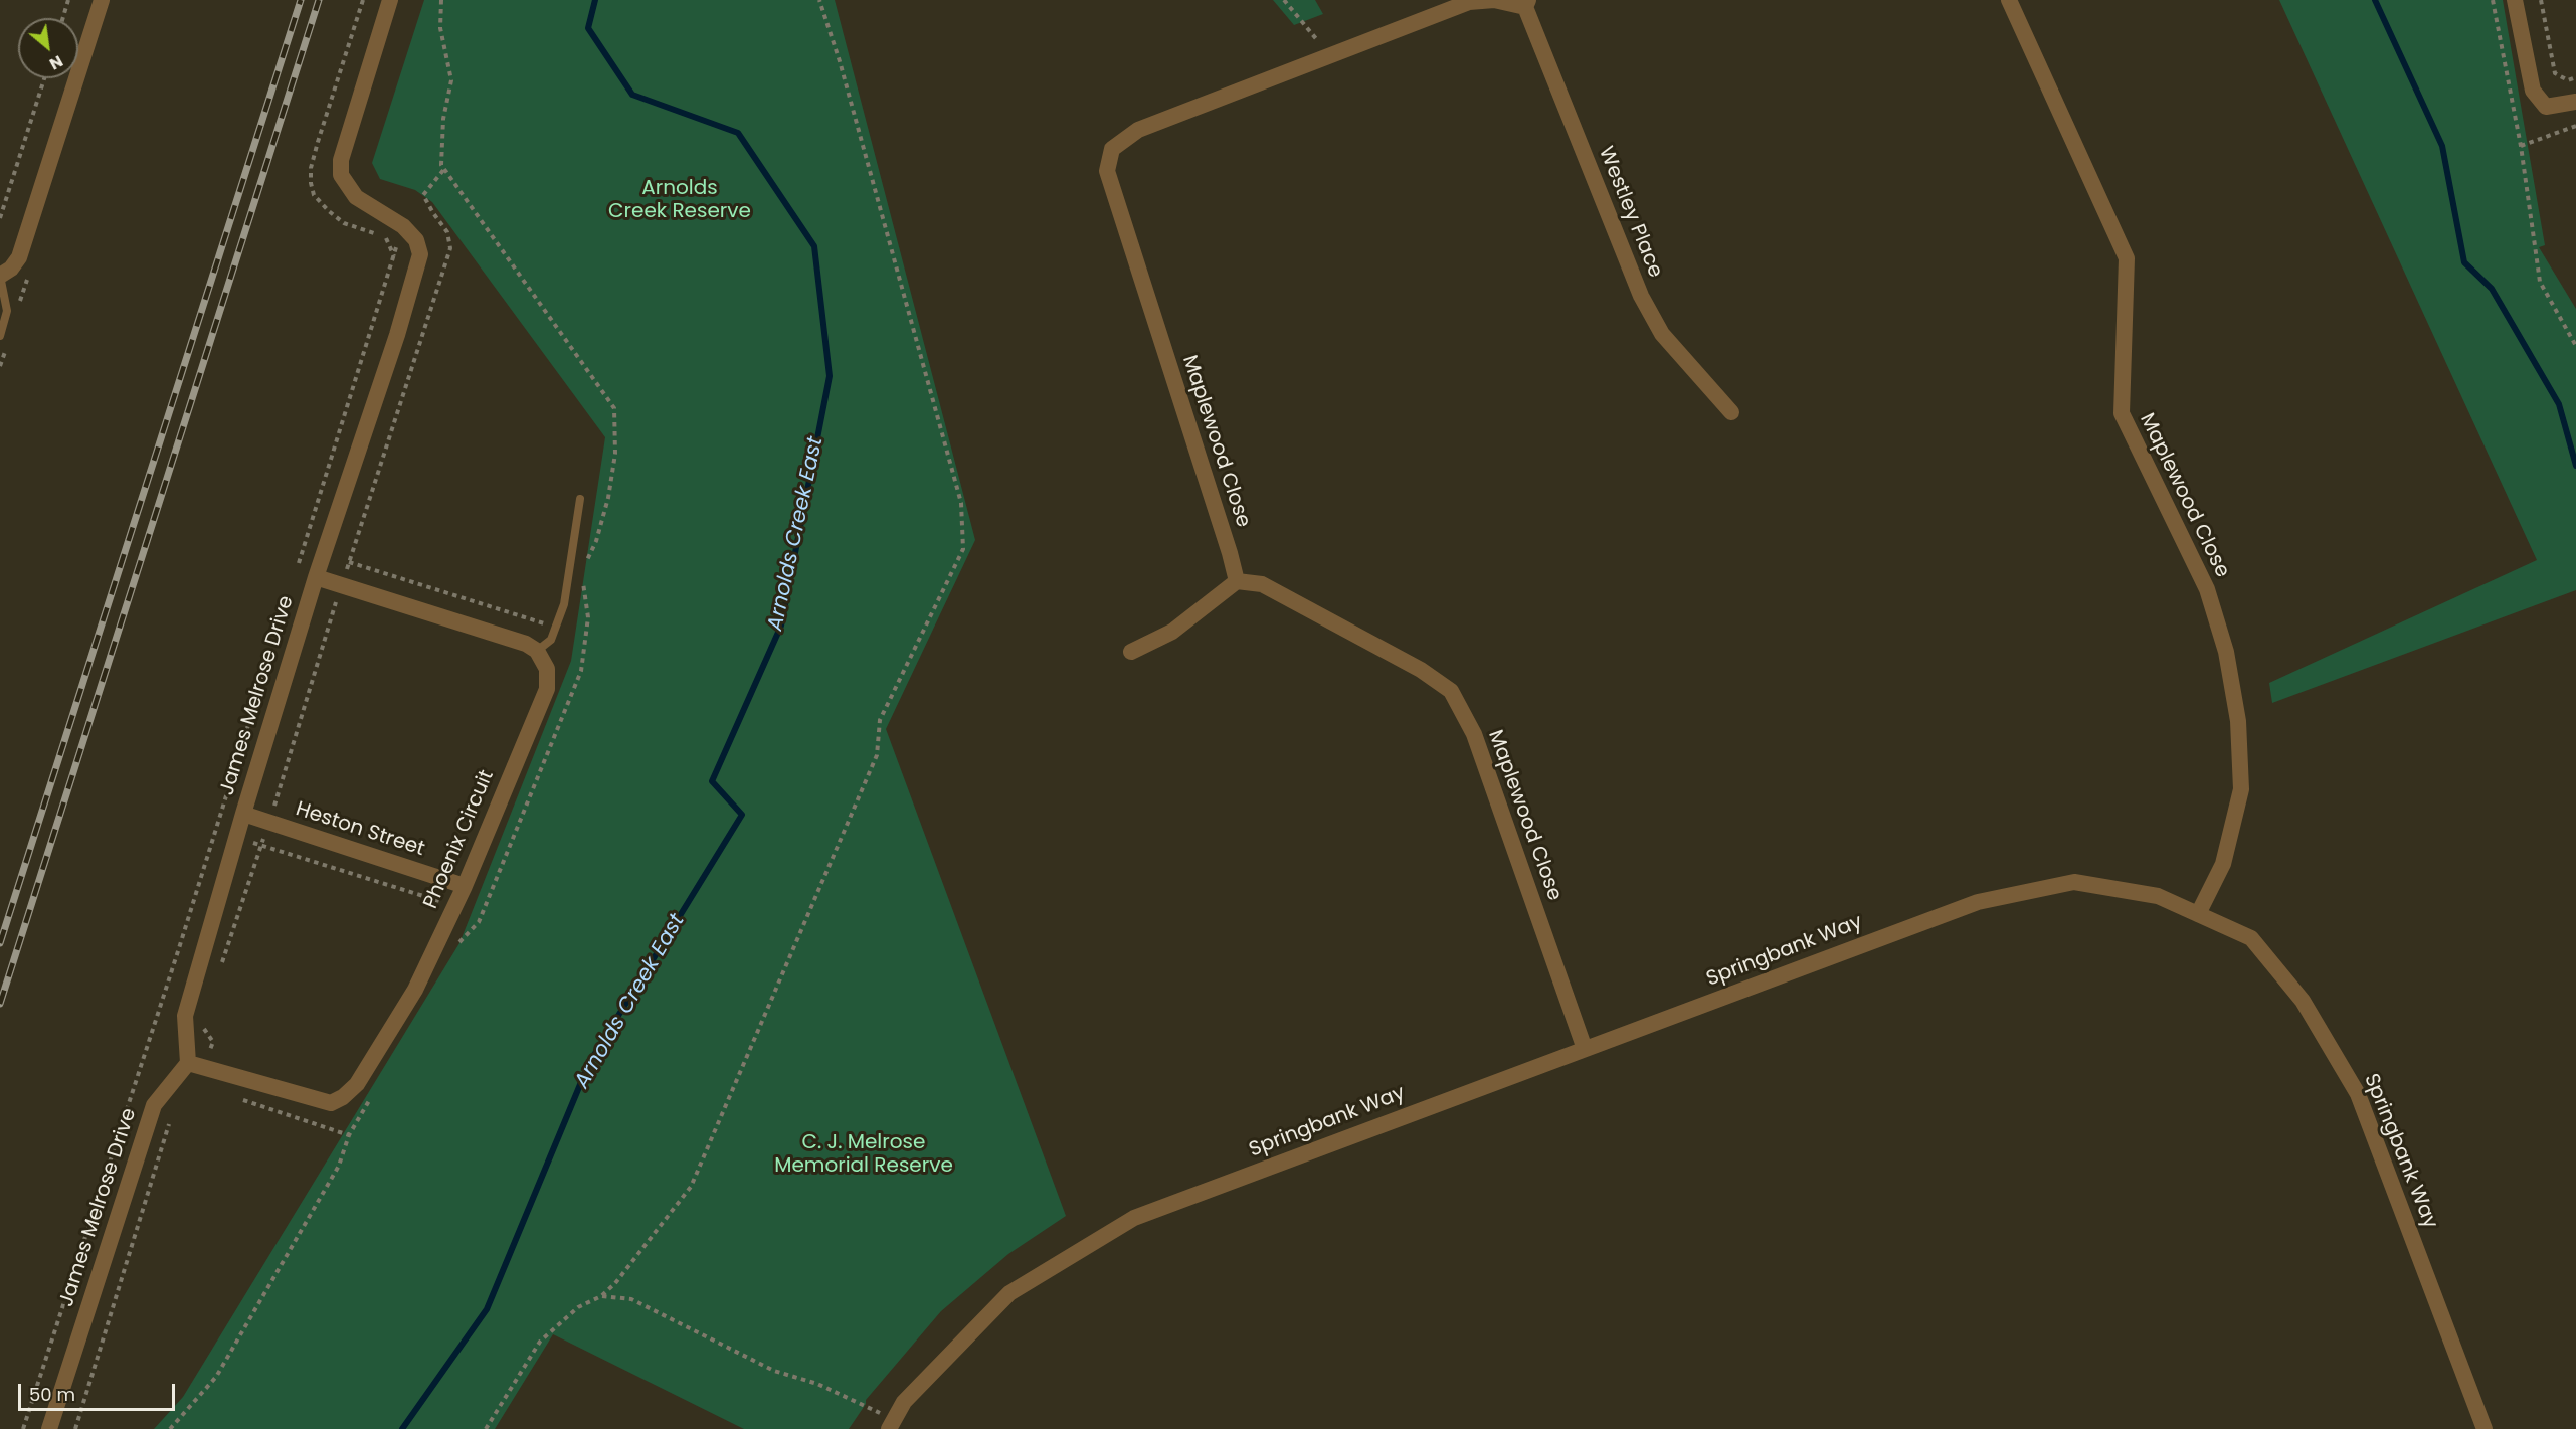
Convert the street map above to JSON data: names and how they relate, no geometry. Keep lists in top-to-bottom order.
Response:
{
  "streets": {
    "street": [
      "Westley Place",
      "Maplewood Close",
      "James Melrose Drive",
      "Heston Street",
      "Phoenix Circuit",
      "Springbank Way"
    ]
  },
  "crossings": [
    ["Westley Place", "Maplewood Close"],
    ["Maplewood Close", "Springbank Way"],
    ["James Melrose Drive", "Heston Street"],
    ["James Melrose Drive", "Phoenix Circuit"],
    ["Heston Street", "Phoenix Circuit"]
  ],
  "water": ["Arnolds Creek East"],
  "parks": ["Arnolds Creek Reserve", "C. J. Melrose Memorial Reserve"],
  "scale_bar": "50 m",
  "north": "bottom right"
}
